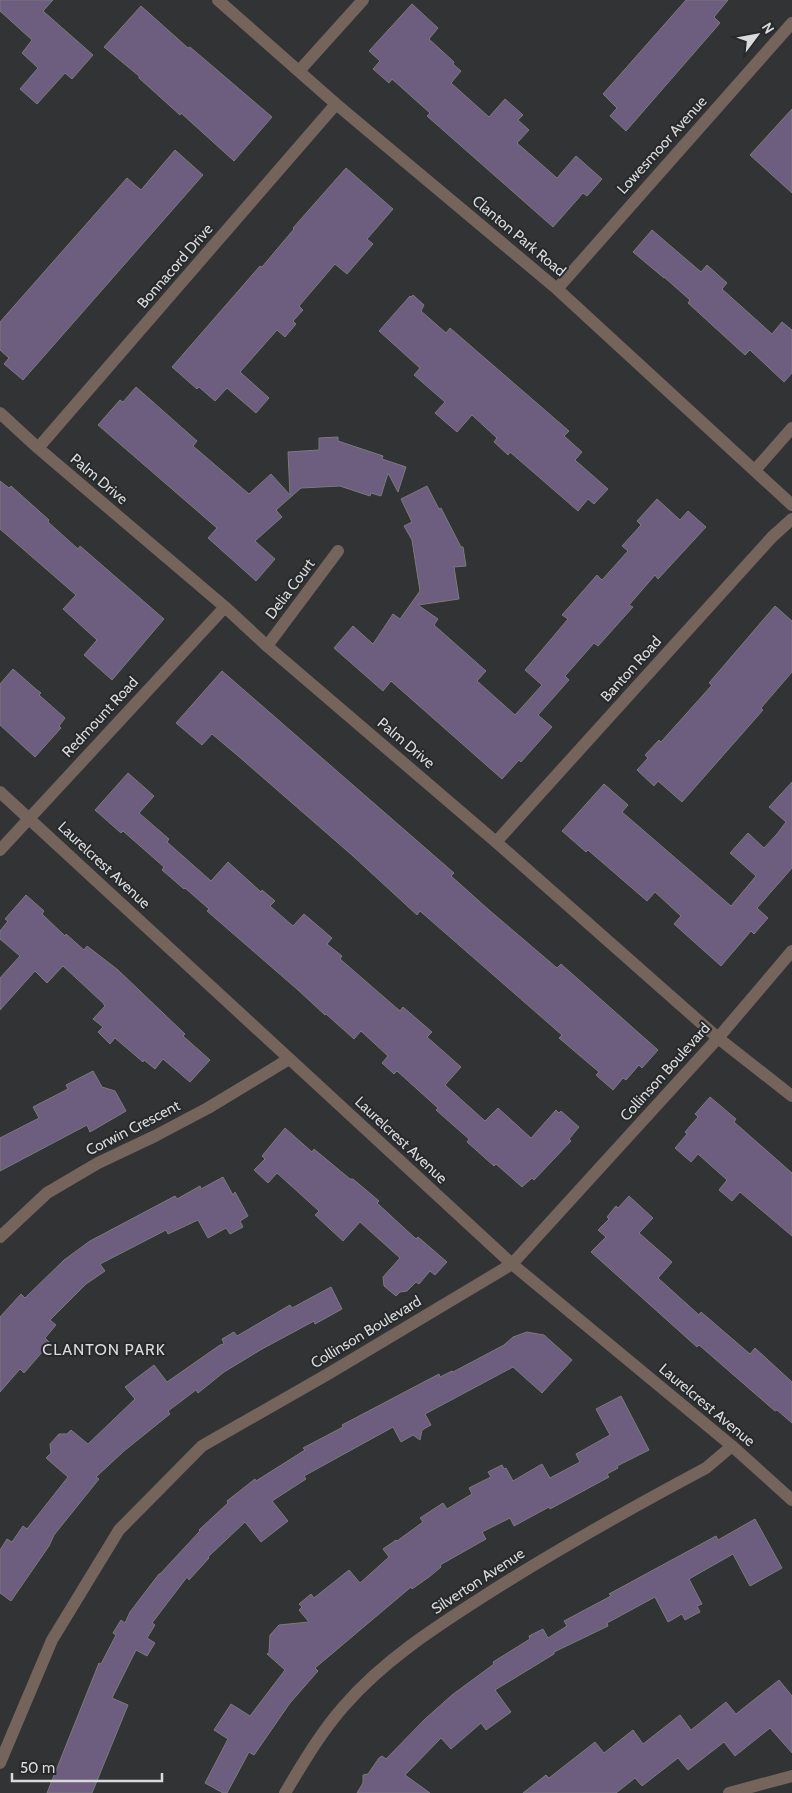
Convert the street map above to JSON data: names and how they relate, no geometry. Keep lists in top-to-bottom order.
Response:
{
  "streets": {
    "street": [
      "Lowesmoor Avenue",
      "Clanton Park Road",
      "Bonnacord Drive",
      "Palm Drive",
      "Delia Court",
      "Banton Road",
      "Redmount Road",
      "Laurelcrest Avenue",
      "Collinson Boulevard",
      "Corwin Crescent",
      "Silverton Avenue"
    ]
  },
  "crossings": [
    ["Lowesmoor Avenue", "Clanton Park Road"],
    ["Clanton Park Road", "Bonnacord Drive"],
    ["Bonnacord Drive", "Palm Drive"],
    ["Palm Drive", "Delia Court"],
    ["Palm Drive", "Banton Road"],
    ["Palm Drive", "Redmount Road"],
    ["Palm Drive", "Collinson Boulevard"],
    ["Redmount Road", "Laurelcrest Avenue"],
    ["Laurelcrest Avenue", "Collinson Boulevard"],
    ["Laurelcrest Avenue", "Corwin Crescent"],
    ["Laurelcrest Avenue", "Silverton Avenue"]
  ],
  "districts": ["CLANTON PARK"],
  "scale_bar": "50 m",
  "north": "top right"
}
